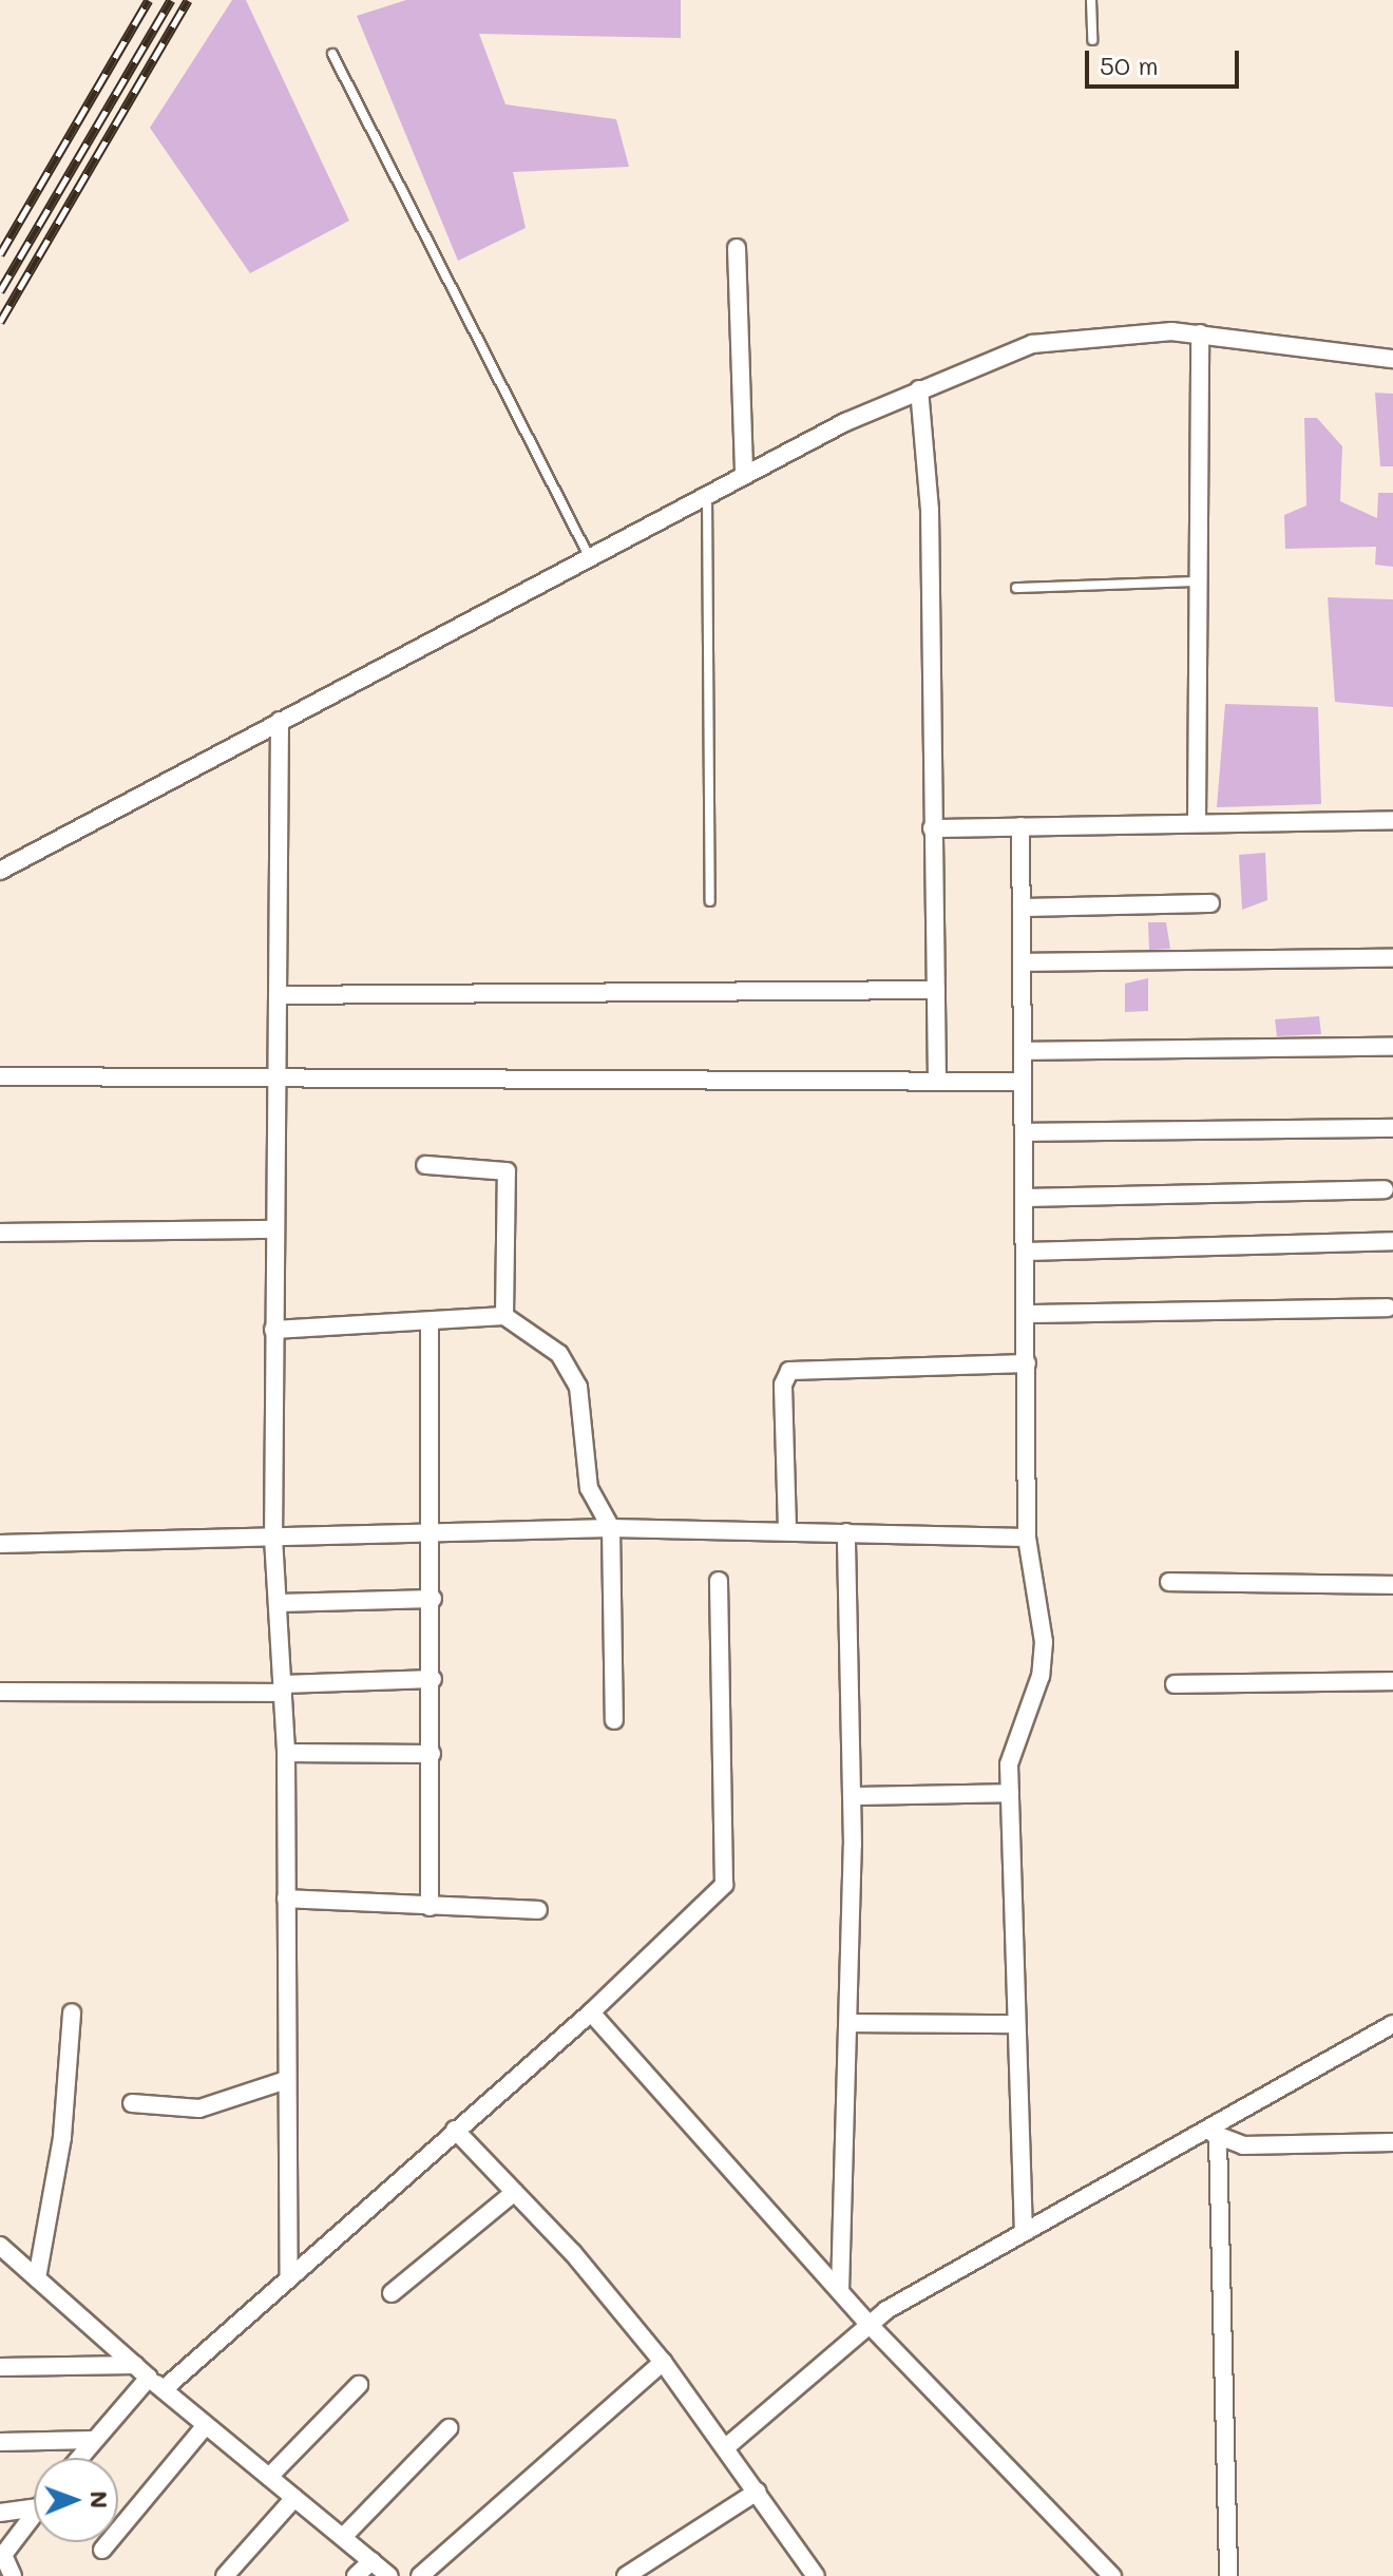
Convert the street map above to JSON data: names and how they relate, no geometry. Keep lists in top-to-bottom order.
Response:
{
  "scale_bar": "50 m",
  "north": "right"
}
